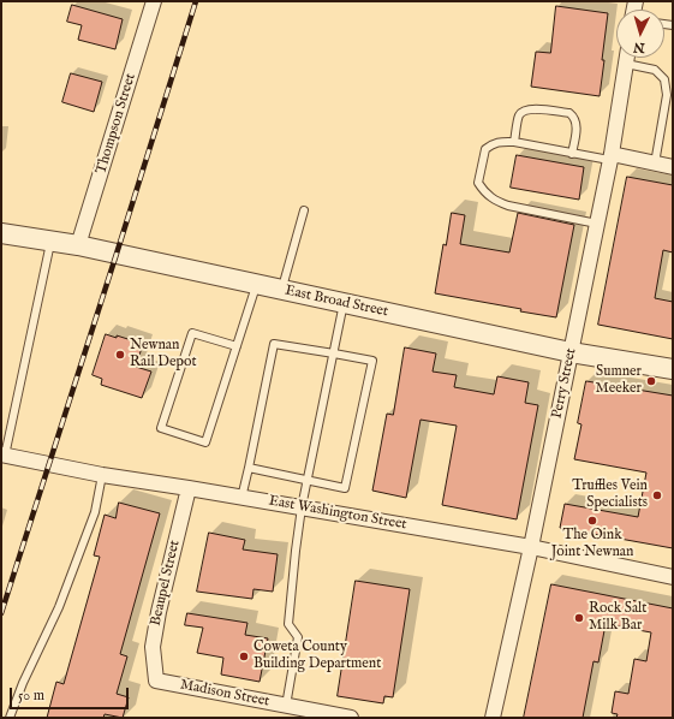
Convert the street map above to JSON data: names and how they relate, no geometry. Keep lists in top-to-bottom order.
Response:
{
  "streets": {
    "street": [
      "Thompson Street",
      "East Broad Street",
      "Perry Street",
      "East Washington Street",
      "Beaupel Street",
      "Madison Street"
    ]
  },
  "crossings": [
    ["Thompson Street", "East Broad Street"],
    ["East Broad Street", "Perry Street"],
    ["Perry Street", "East Washington Street"],
    ["East Washington Street", "Beaupel Street"],
    ["Beaupel Street", "Madison Street"]
  ],
  "places": [
    "Newnan Rail Depot",
    "Sumner Meeker",
    "Truffles Vein Specialists",
    "The Oink Joint Newnan",
    "Rock Salt Milk Bar",
    "Coweta County Building Department"
  ],
  "scale_bar": "50 m",
  "north": "bottom"
}
